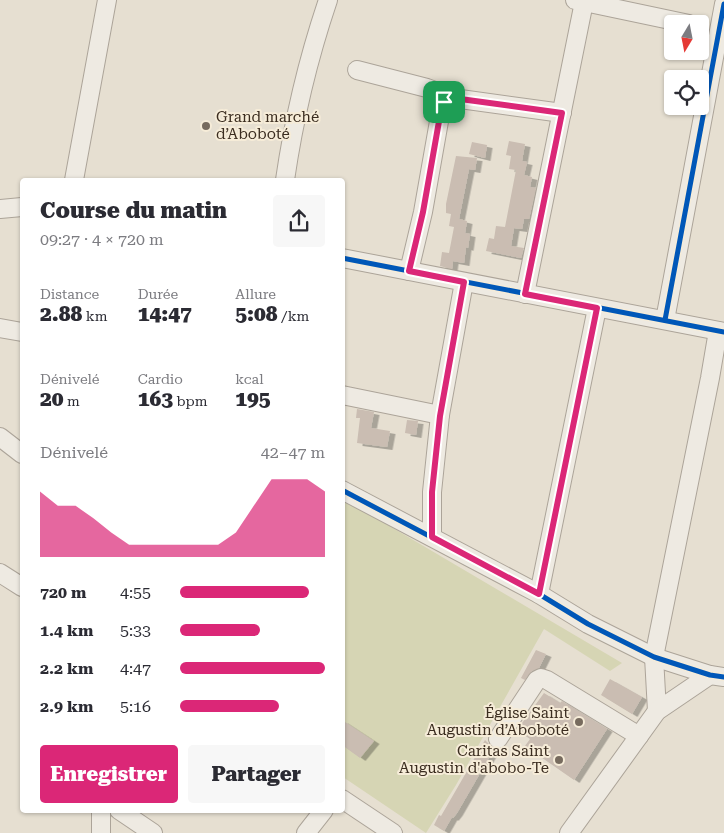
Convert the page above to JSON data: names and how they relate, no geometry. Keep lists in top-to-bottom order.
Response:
{
  "places": ["Grand marché d’Aboboté", "Église Saint Augustin d’Aboboté", "Caritas Saint Augustin d'abobo-Te"],
  "north": "bottom",
  "page": {
    "heading": ["Course du matin", "09:27 · 4 × 720 m"],
    "stats": [
      ["Distance", "2.88 km"],
      ["Durée", "14:47"],
      ["Allure", "5:08 /km"],
      ["Dénivelé", "20 m"],
      ["Cardio", "163 bpm"],
      ["kcal", "195"]
    ],
    "chart": ["Dénivelé", "42–47 m"],
    "list": [
      {
        "name": "720 m",
        "note": "4:55"
      },
      {
        "name": "1.4 km",
        "note": "5:33"
      },
      {
        "name": "2.2 km",
        "note": "4:47"
      },
      {
        "name": "2.9 km",
        "note": "5:16"
      }
    ],
    "buttons": ["Enregistrer", "Partager"]
  }
}
